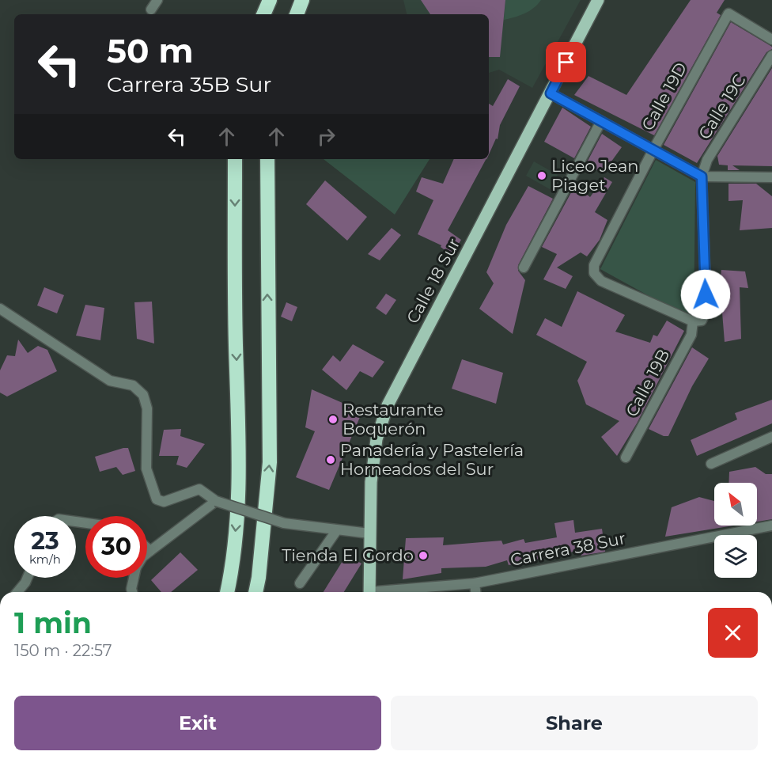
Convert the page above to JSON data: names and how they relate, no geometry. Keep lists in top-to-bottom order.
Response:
{
  "streets": {
    "main road": ["Calle 18 Sur"],
    "street": [
      "Calle 19D",
      "Calle 19C",
      "Calle 19B",
      "Carrera 38 Sur"
    ]
  },
  "crossings": [
    ["Calle 19D", "Calle 19B"],
    ["Calle 19C", "Calle 19B"]
  ],
  "places": [
    "Liceo Jean Piaget",
    "Restaurante Boquerón",
    "Panadería y Pastelería Horneados del Sur",
    "Tienda El Gordo"
  ],
  "north": "top left",
  "page": {
    "turn": ["50 m", "Carrera 35B Sur"],
    "speed": "23 km/h",
    "limit": "30",
    "heading": ["1 min", "150 m · 22:57"],
    "buttons": ["Exit", "Share"]
  }
}
